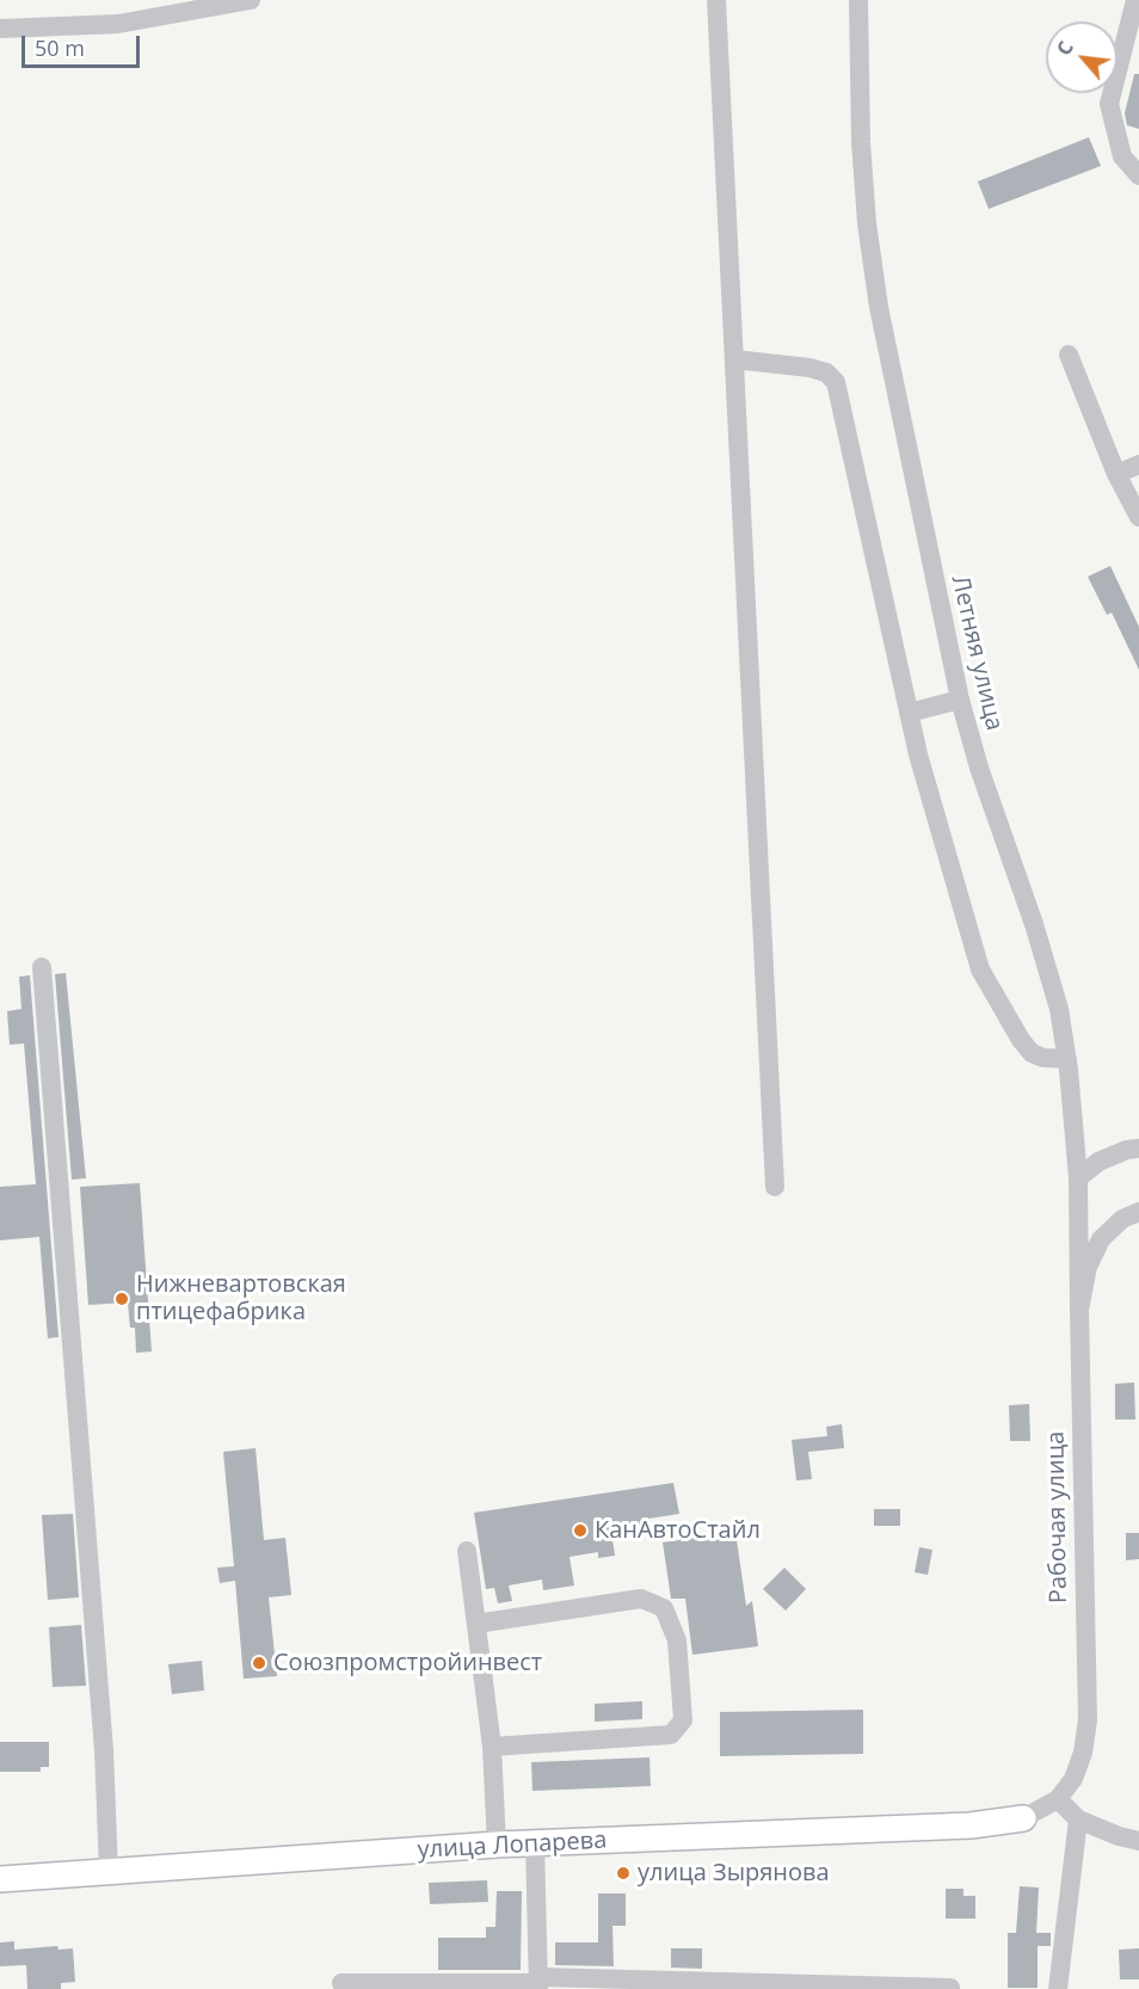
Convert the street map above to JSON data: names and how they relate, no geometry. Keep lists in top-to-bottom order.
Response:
{
  "streets": {
    "main road": ["улица Лопарева"],
    "street": ["Летняя улица", "Рабочая улица"]
  },
  "crossings": [
    ["Летняя улица", "Рабочая улица"]
  ],
  "places": [
    "Нижневартовская птицефабрика",
    "КанАвтоСтайл",
    "Союзпромстройинвест",
    "улица Зырянова"
  ],
  "scale_bar": "50 m",
  "north": "top left"
}
